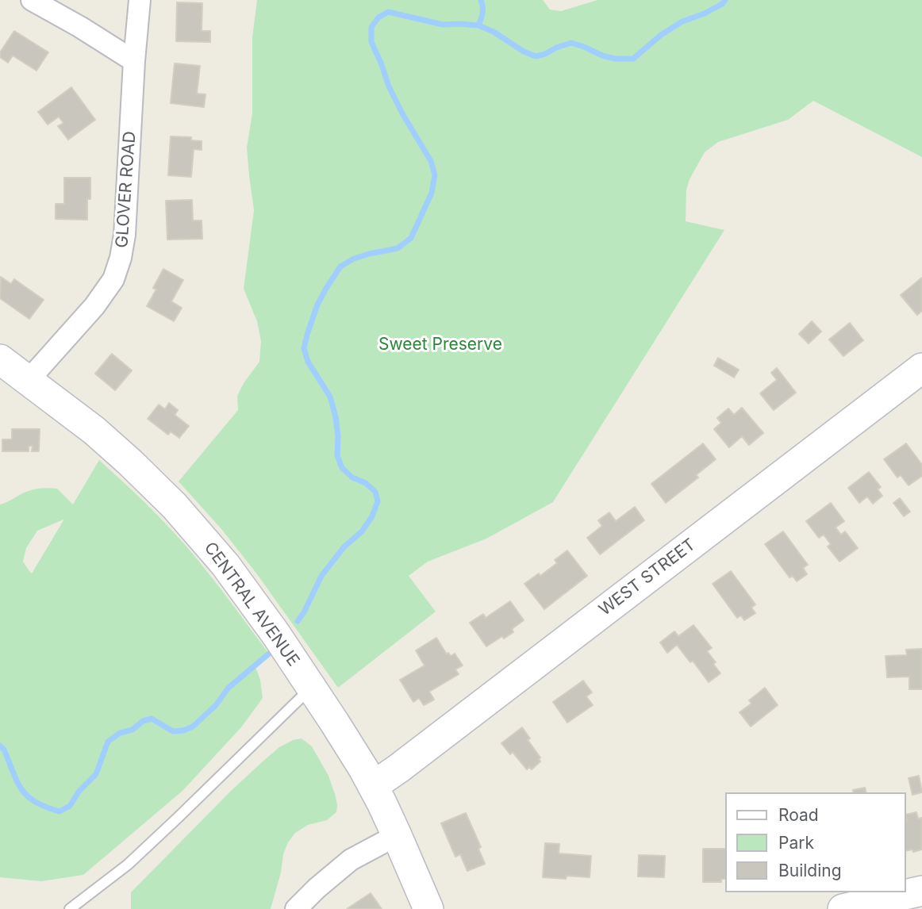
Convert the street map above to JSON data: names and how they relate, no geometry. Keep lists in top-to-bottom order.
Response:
{
  "streets": {
    "street": ["GLOVER ROAD", "WEST STREET", "CENTRAL AVENUE"]
  },
  "crossings": [
    ["GLOVER ROAD", "CENTRAL AVENUE"],
    ["WEST STREET", "CENTRAL AVENUE"]
  ],
  "parks": ["Sweet Preserve"],
  "legend": ["Road", "Park", "Building"]
}
